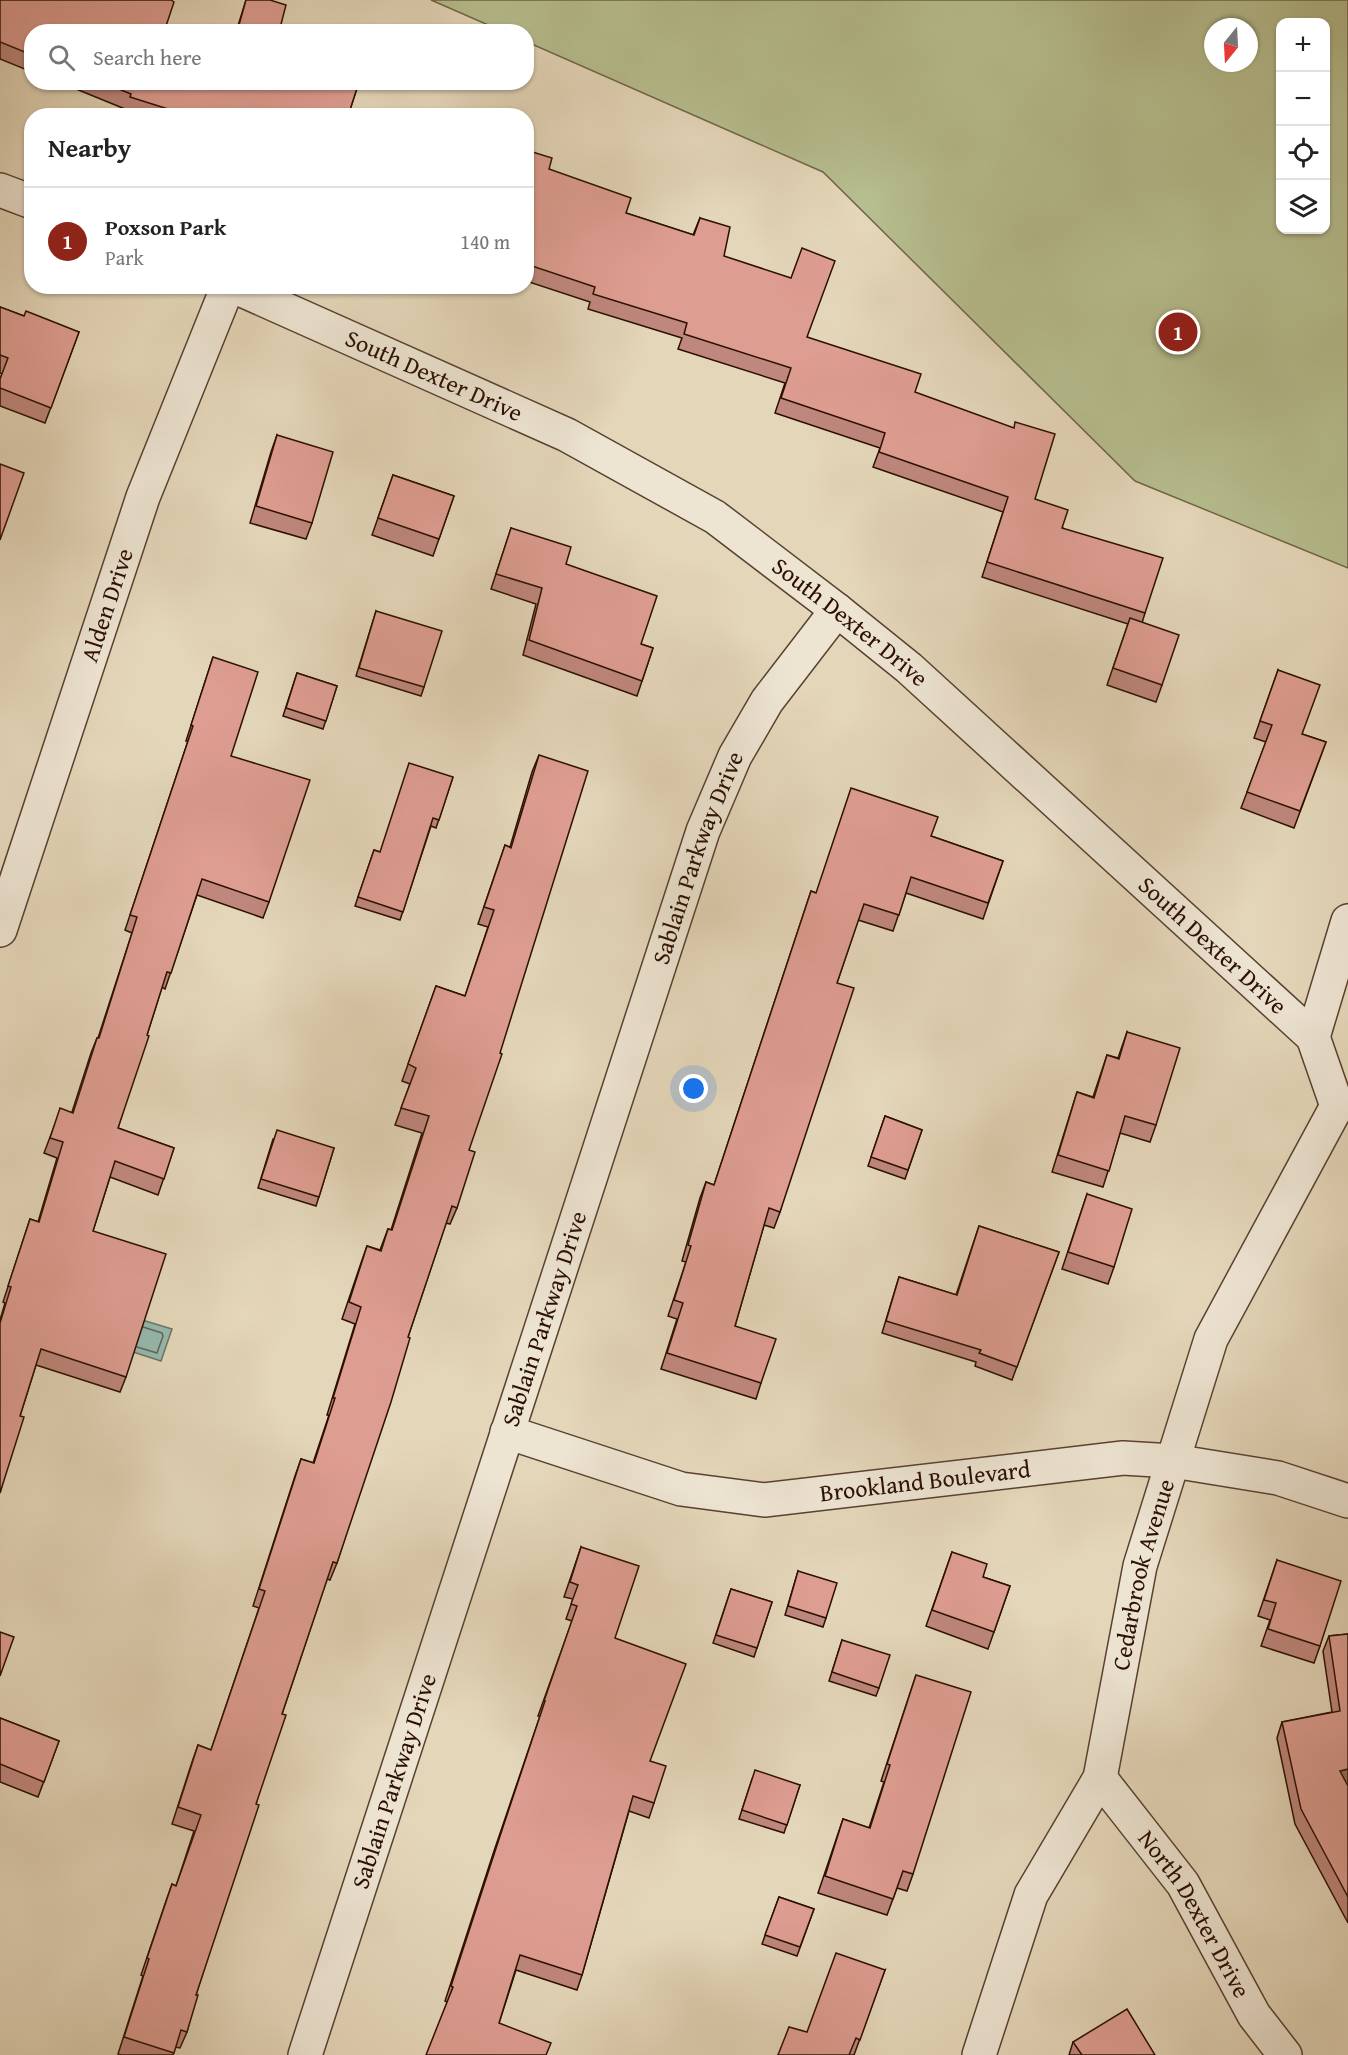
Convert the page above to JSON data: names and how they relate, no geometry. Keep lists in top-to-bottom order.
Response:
{
  "streets": {
    "street": [
      "South Dexter Drive",
      "Alden Drive",
      "Sablain Parkway Drive",
      "Brookland Boulevard",
      "Cedarbrook Avenue",
      "North Dexter Drive"
    ]
  },
  "crossings": [
    ["South Dexter Drive", "Sablain Parkway Drive"],
    ["South Dexter Drive", "Cedarbrook Avenue"],
    ["Sablain Parkway Drive", "Brookland Boulevard"],
    ["Brookland Boulevard", "Cedarbrook Avenue"],
    ["Cedarbrook Avenue", "North Dexter Drive"]
  ],
  "north": "bottom",
  "page": {
    "map_buttons": ["+", "−"],
    "search": "Search here",
    "heading": "Nearby",
    "list": [
      {
        "mark": "1",
        "name": "Poxson Park",
        "note": "Park",
        "value": "140 m"
      }
    ],
    "pins": "1"
  }
}
